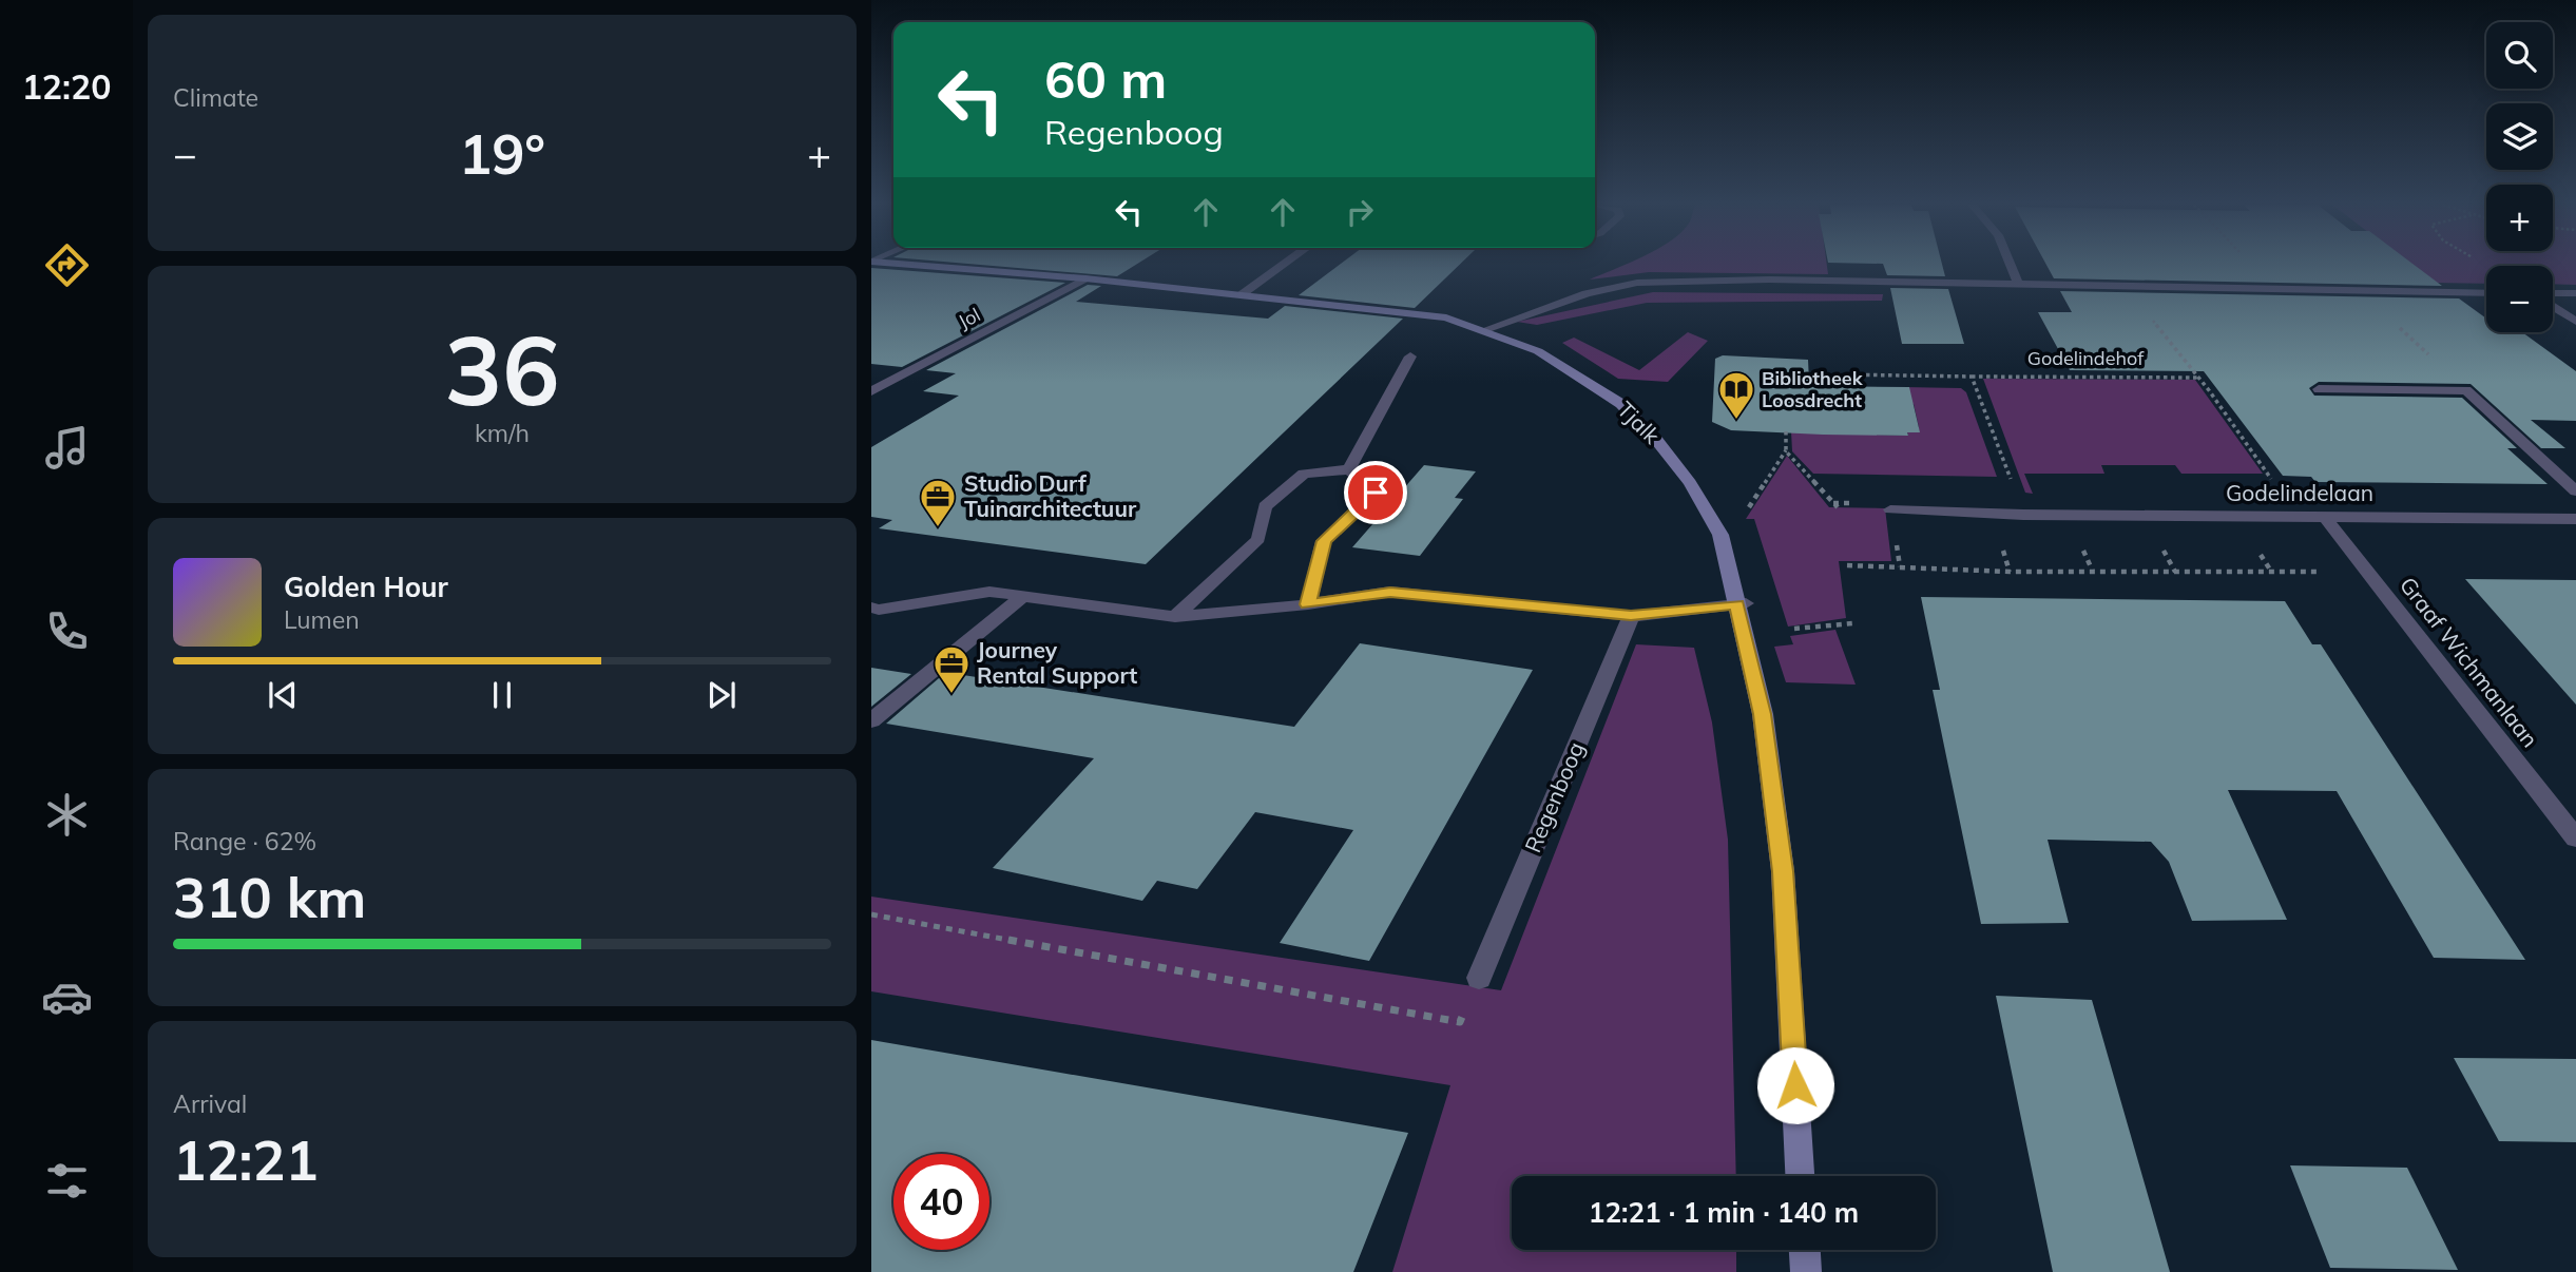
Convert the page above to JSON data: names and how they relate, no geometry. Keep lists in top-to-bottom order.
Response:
{
  "streets": {
    "street": [
      "Jol",
      "Tjalk",
      "Godelindelaan",
      "Graaf Wichmanlaan",
      "Regenboog"
    ],
    "path": ["Godelindehof"]
  },
  "crossings": [
    ["Jol", "Tjalk"],
    ["Godelindehof", "Godelindelaan"],
    ["Godelindehof", "Graaf Wichmanlaan"],
    ["Godelindelaan", "Graaf Wichmanlaan"]
  ],
  "places": {
    "library": ["Bibliotheek Loosdrecht"],
    "office": ["Studio Durf Tuinarchitectuur", "Journey Rental Support"]
  },
  "page": {
    "tabs": "12:20",
    "tile": [
      "Climate",
      ["36", "km/h"],
      ["Range · 62%", "310 km"],
      ["Arrival", "12:21"]
    ],
    "map_buttons": ["+", "−"],
    "turn": ["60 m", "Regenboog"],
    "heat": ["−", "19°", "+"],
    "song": ["Golden Hour", "Lumen"],
    "limit": "40",
    "trip": "12:21 · 1 min · 140 m"
  }
}
